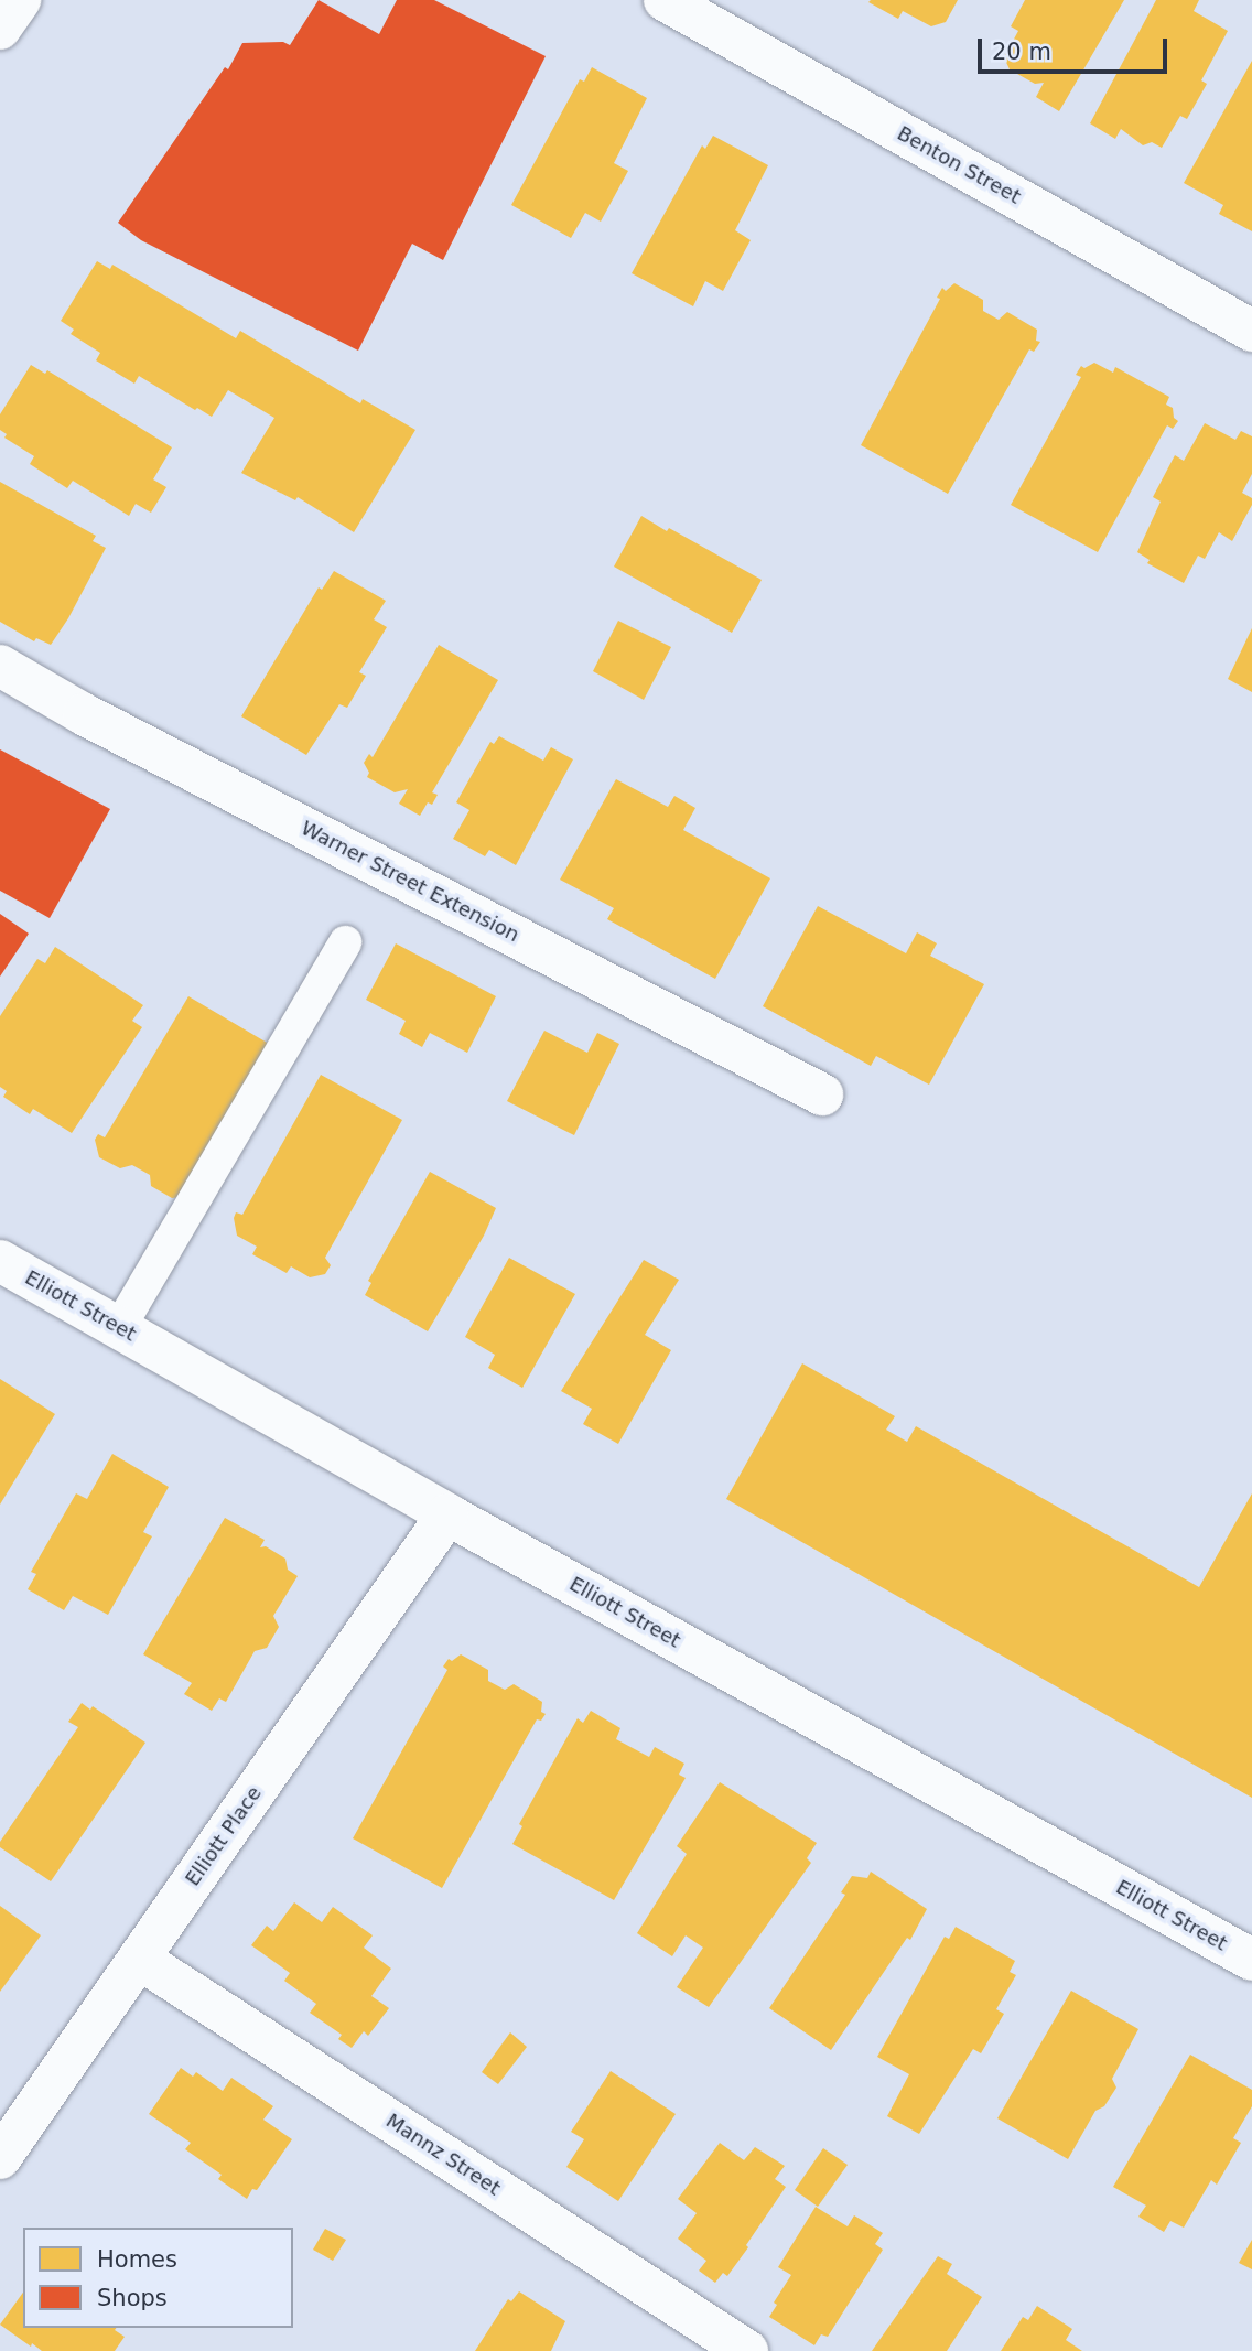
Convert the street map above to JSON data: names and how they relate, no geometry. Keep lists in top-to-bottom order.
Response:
{
  "streets": {
    "street": [
      "Benton Street",
      "Warner Street Extension",
      "Elliott Street",
      "Elliott Place",
      "Mannz Street"
    ]
  },
  "crossings": [
    ["Elliott Street", "Elliott Place"],
    ["Elliott Place", "Mannz Street"]
  ],
  "legend": ["Homes", "Shops"],
  "scale_bar": "20 m"
}
